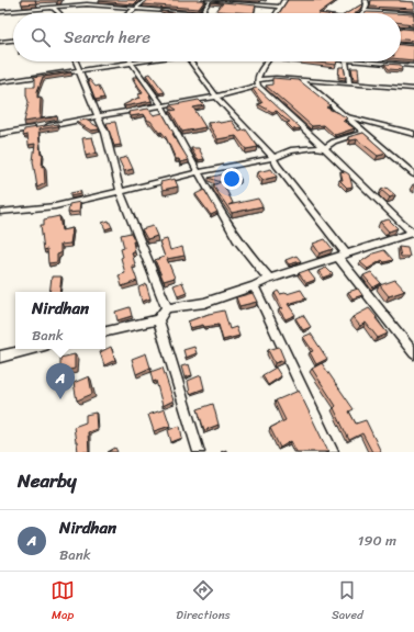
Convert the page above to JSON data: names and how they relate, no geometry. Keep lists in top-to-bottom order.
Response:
{
  "page": {
    "search": "Search here",
    "popup": ["Nirdhan", "Bank"],
    "pins": "A",
    "heading": "Nearby",
    "list": [
      {
        "mark": "A",
        "name": "Nirdhan",
        "note": "Bank",
        "value": "190 m"
      }
    ],
    "nav": ["Map", "Directions", "Saved"]
  }
}
